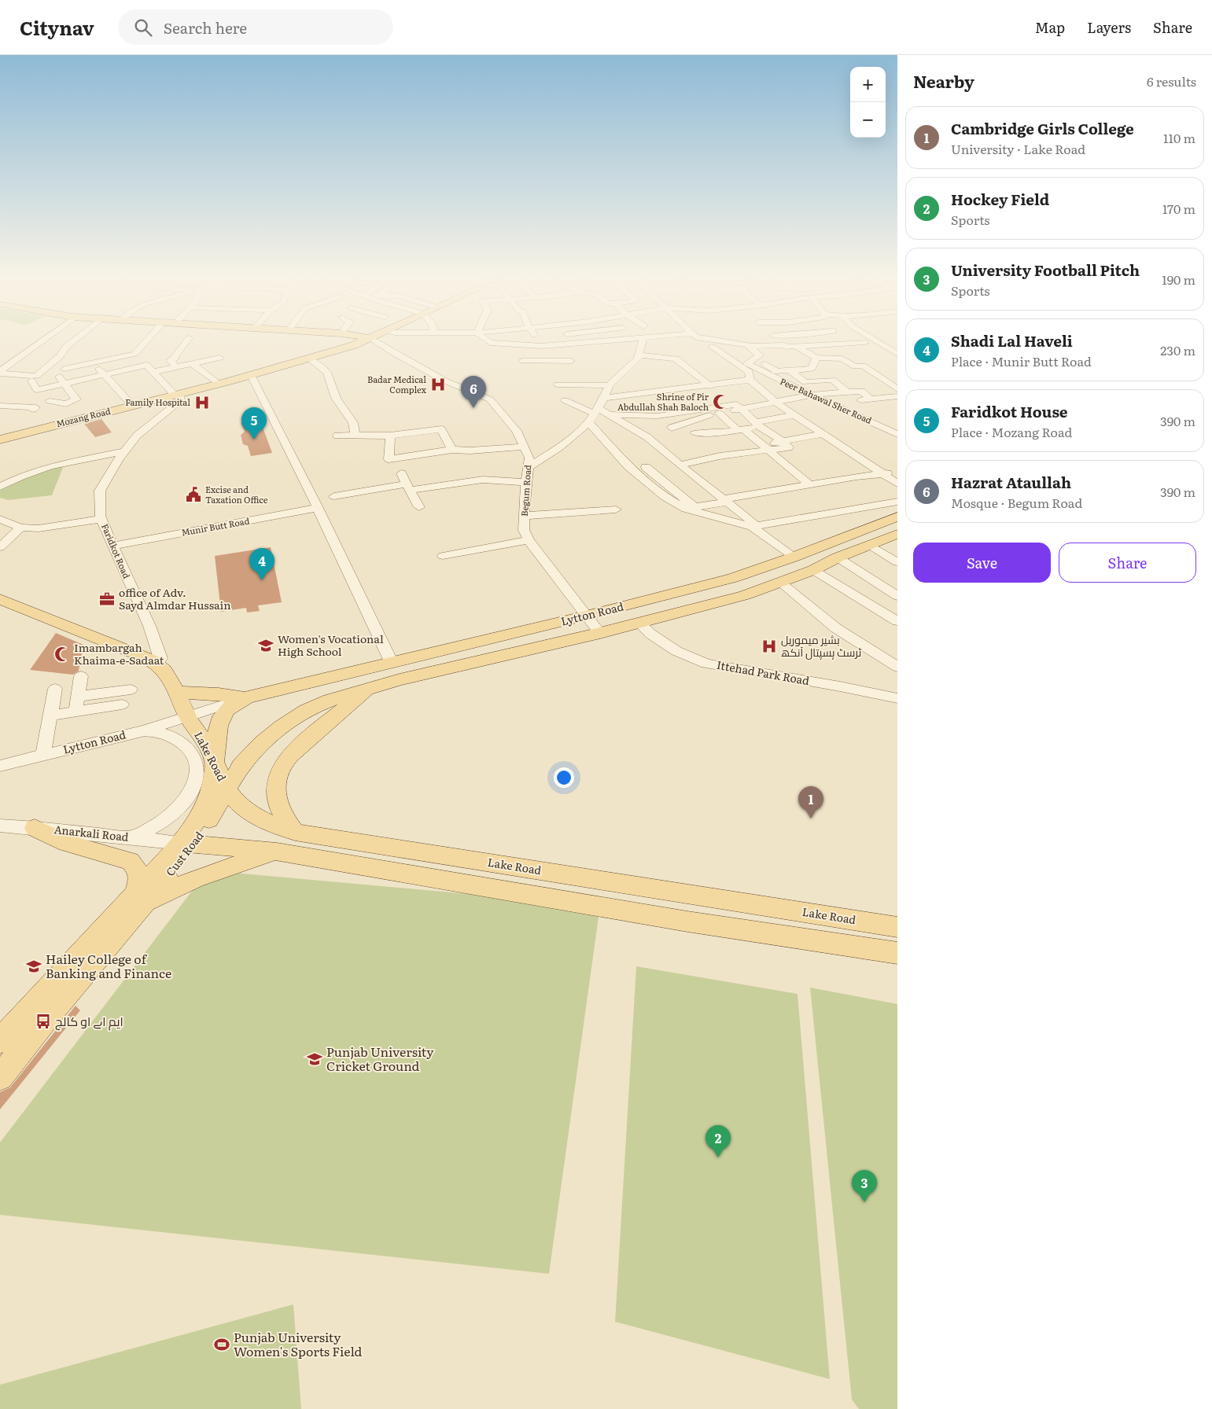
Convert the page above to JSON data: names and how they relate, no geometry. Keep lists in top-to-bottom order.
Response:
{
  "streets": {
    "main road": [
      "Mozang Road",
      "Lytton Road",
      "Lake Road",
      "Cust Road"
    ],
    "street": [
      "Peer Bahawal Sher Road",
      "Begum Road",
      "Munir Butt Road",
      "Faridkot Road",
      "Ittehad Park Road",
      "Anarkali Road"
    ]
  },
  "crossings": [
    ["Mozang Road", "Faridkot Road"],
    ["Begum Road", "Lytton Road"],
    ["Munir Butt Road", "Faridkot Road"],
    ["Faridkot Road", "Lake Road"],
    ["Lytton Road", "Ittehad Park Road"],
    ["Lytton Road", "Lake Road"],
    ["Lytton Road", "Cust Road"],
    ["Lake Road", "Cust Road"],
    ["Anarkali Road", "Cust Road"]
  ],
  "places": {
    "hospital": ["Badar Medical Complex", "Family Hospital", "بشیر میموریل ٹرسٹ ہسپتال آنکھ"],
    "mosque": ["Shrine of Pir Abdullah Shah Baloch", "Imambargah Khaima-e-Sadaat"],
    "public building": ["Excise and Taxation Office"],
    "office": ["office of Adv. Sayd Almdar Hussain"],
    "school or university": ["Women's Vocational High School", "Hailey College of Banking and Finance", "Punjab University Cricket Ground"],
    "bus stop": ["ایم اے او کالج"],
    "sports": ["Punjab University Women's Sports Field"]
  },
  "page": {
    "header": "Citynav",
    "search": "Search here",
    "nav": ["Map", "Layers", "Share"],
    "heading": ["Nearby", "6 results"],
    "map_buttons": ["+", "−"],
    "list": [
      {
        "mark": "1",
        "name": "Cambridge Girls College",
        "note": "University · Lake Road",
        "value": "110 m"
      },
      {
        "mark": "2",
        "name": "Hockey Field",
        "note": "Sports",
        "value": "170 m"
      },
      {
        "mark": "3",
        "name": "University Football Pitch",
        "note": "Sports",
        "value": "190 m"
      },
      {
        "mark": "4",
        "name": "Shadi Lal Haveli",
        "note": "Place · Munir Butt Road",
        "value": "230 m"
      },
      {
        "mark": "5",
        "name": "Faridkot House",
        "note": "Place · Mozang Road",
        "value": "390 m"
      },
      {
        "mark": "6",
        "name": "Hazrat Ataullah",
        "note": "Mosque · Begum Road",
        "value": "390 m"
      }
    ],
    "pins": [
      "6",
      "5",
      "4",
      "1",
      "2",
      "3"
    ],
    "buttons": ["Save", "Share"]
  }
}
